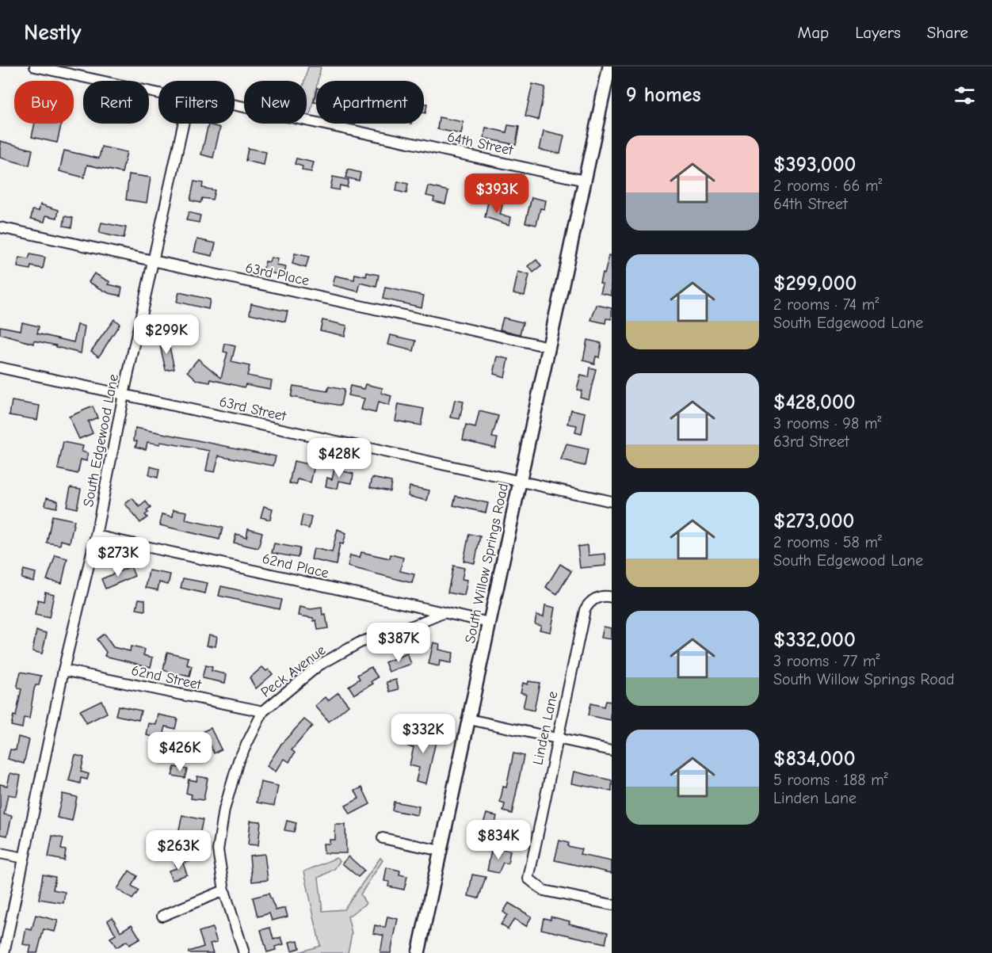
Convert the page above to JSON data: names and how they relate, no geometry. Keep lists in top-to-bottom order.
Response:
{
  "streets": {
    "street": [
      "64th Street",
      "63rd Place",
      "63rd Street",
      "South Edgewood Lane",
      "South Willow Springs Road",
      "62nd Place",
      "Peck Avenue",
      "62nd Street",
      "Linden Lane"
    ]
  },
  "crossings": [
    ["64th Street", "South Willow Springs Road"],
    ["63rd Place", "South Edgewood Lane"],
    ["63rd Place", "South Willow Springs Road"],
    ["63rd Street", "South Edgewood Lane"],
    ["63rd Street", "South Willow Springs Road"],
    ["South Edgewood Lane", "62nd Place"],
    ["South Edgewood Lane", "62nd Street"],
    ["South Willow Springs Road", "62nd Place"],
    ["62nd Place", "Peck Avenue"],
    ["Peck Avenue", "62nd Street"]
  ],
  "page": {
    "header": "Nestly",
    "nav": ["Map", "Layers", "Share"],
    "heading": "9 homes",
    "chip": [
      "Buy",
      "Rent",
      "Filters",
      "New",
      "Apartment"
    ],
    "list": [
      {
        "name": "$393,000",
        "note": "2 rooms · 66 m² · 64th Street"
      },
      {
        "name": "$299,000",
        "note": "2 rooms · 74 m² · South Edgewood Lane"
      },
      {
        "name": "$428,000",
        "note": "3 rooms · 98 m² · 63rd Street"
      },
      {
        "name": "$273,000",
        "note": "2 rooms · 58 m² · South Edgewood Lane"
      },
      {
        "name": "$332,000",
        "note": "3 rooms · 77 m² · South Willow Springs Road"
      },
      {
        "name": "$834,000",
        "note": "5 rooms · 188 m² · Linden Lane"
      }
    ],
    "price": [
      "$393K",
      "$299K",
      "$428K",
      "$273K",
      "$387K",
      "$332K",
      "$426K",
      "$834K",
      "$263K"
    ]
  }
}
